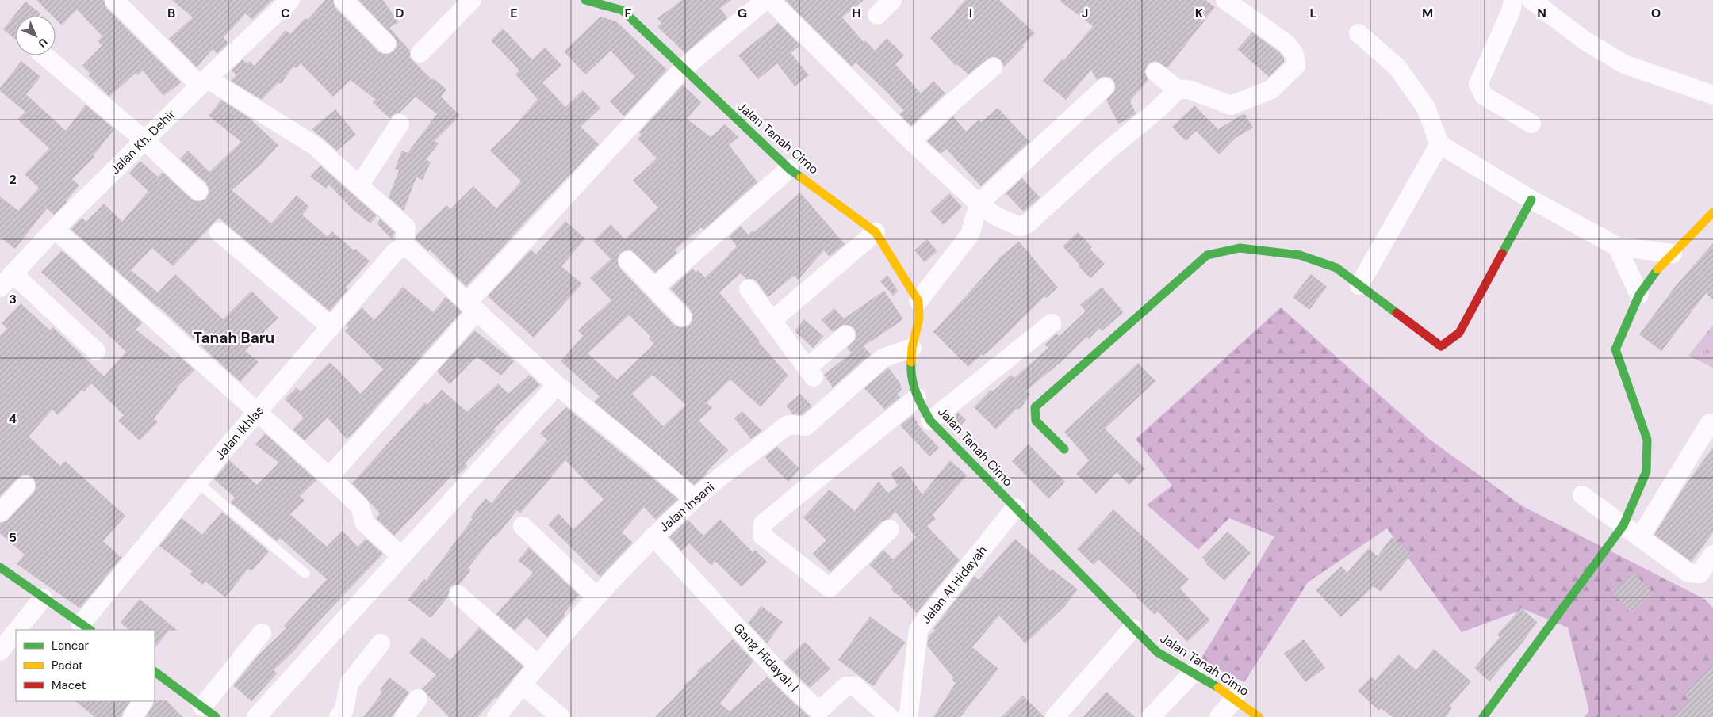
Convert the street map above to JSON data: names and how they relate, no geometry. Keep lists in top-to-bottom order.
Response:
{
  "streets": {
    "street": [
      "Jalan Tanah Cimo",
      "Jalan Kh. Dehir",
      "Jalan Ikhlas",
      "Jalan Insani",
      "Jalan Al Hidayah",
      "Gang Hidayah I"
    ]
  },
  "crossings": [
    ["Jalan Tanah Cimo", "Jalan Insani"],
    ["Jalan Tanah Cimo", "Jalan Al Hidayah"],
    ["Jalan Insani", "Gang Hidayah I"]
  ],
  "districts": ["Tanah Baru"],
  "legend": ["Lancar", "Padat", "Macet"],
  "north": "bottom right",
  "grid": {
    "columns": [
      "B",
      "C",
      "D",
      "E",
      "F",
      "G",
      "H",
      "I",
      "J",
      "K",
      "L",
      "M",
      "N",
      "O"
    ],
    "rows": [
      "2",
      "3",
      "4",
      "5"
    ]
  }
}
